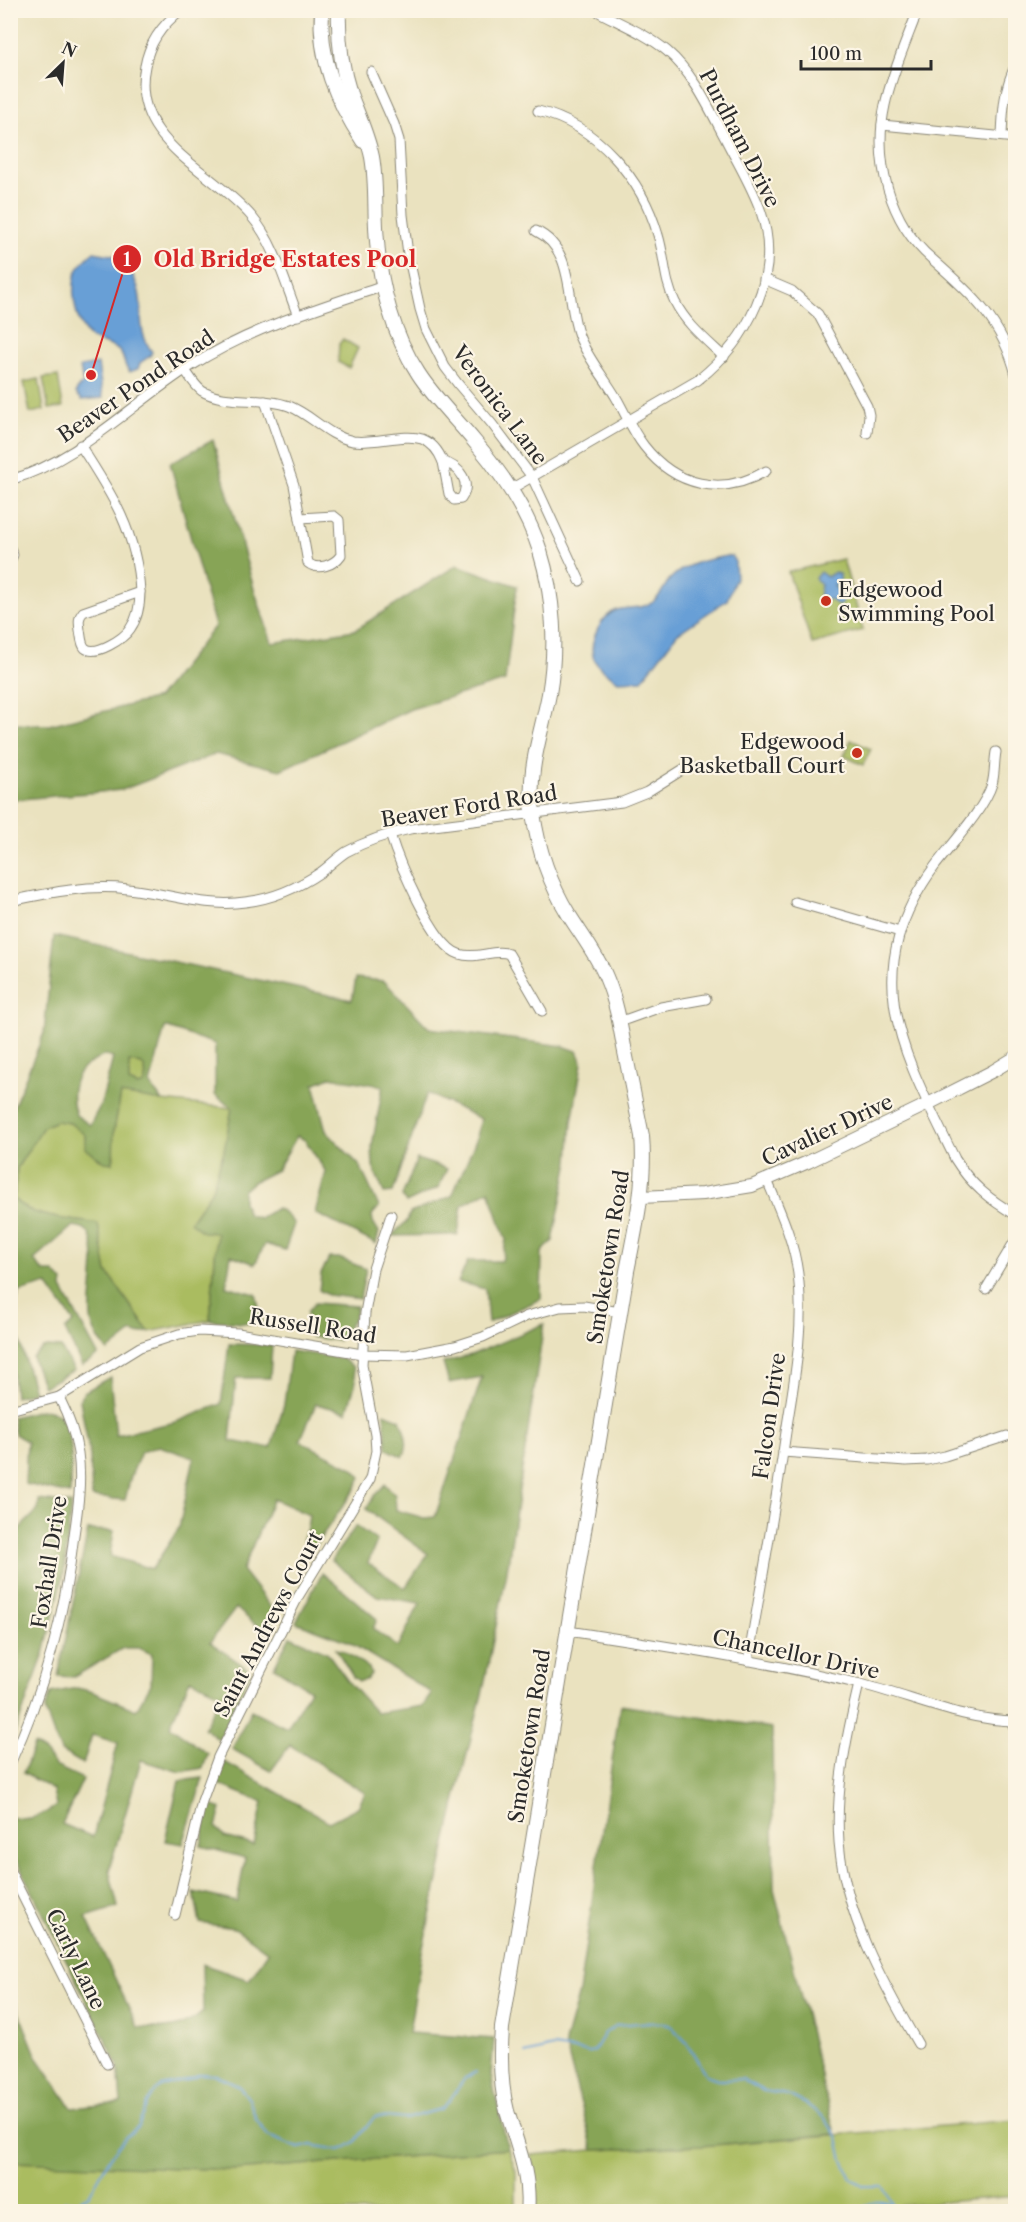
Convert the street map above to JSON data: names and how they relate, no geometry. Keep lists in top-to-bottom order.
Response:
{
  "streets": {
    "main road": ["Smoketown Road"],
    "street": [
      "Purdham Drive",
      "Beaver Pond Road",
      "Veronica Lane",
      "Beaver Ford Road",
      "Cavalier Drive",
      "Russell Road",
      "Falcon Drive",
      "Foxhall Drive",
      "Saint Andrews Court",
      "Chancellor Drive",
      "Carly Lane"
    ]
  },
  "crossings": [
    ["Purdham Drive", "Veronica Lane"],
    ["Purdham Drive", "Smoketown Road"],
    ["Beaver Pond Road", "Smoketown Road"],
    ["Beaver Ford Road", "Smoketown Road"],
    ["Cavalier Drive", "Smoketown Road"],
    ["Cavalier Drive", "Falcon Drive"],
    ["Smoketown Road", "Russell Road"],
    ["Smoketown Road", "Chancellor Drive"],
    ["Russell Road", "Foxhall Drive"],
    ["Russell Road", "Saint Andrews Court"],
    ["Falcon Drive", "Chancellor Drive"]
  ],
  "places": ["Old Bridge Estates Pool", "Edgewood Swimming Pool", "Edgewood Basketball Court"],
  "scale_bar": "100 m",
  "north": "top right"
}
